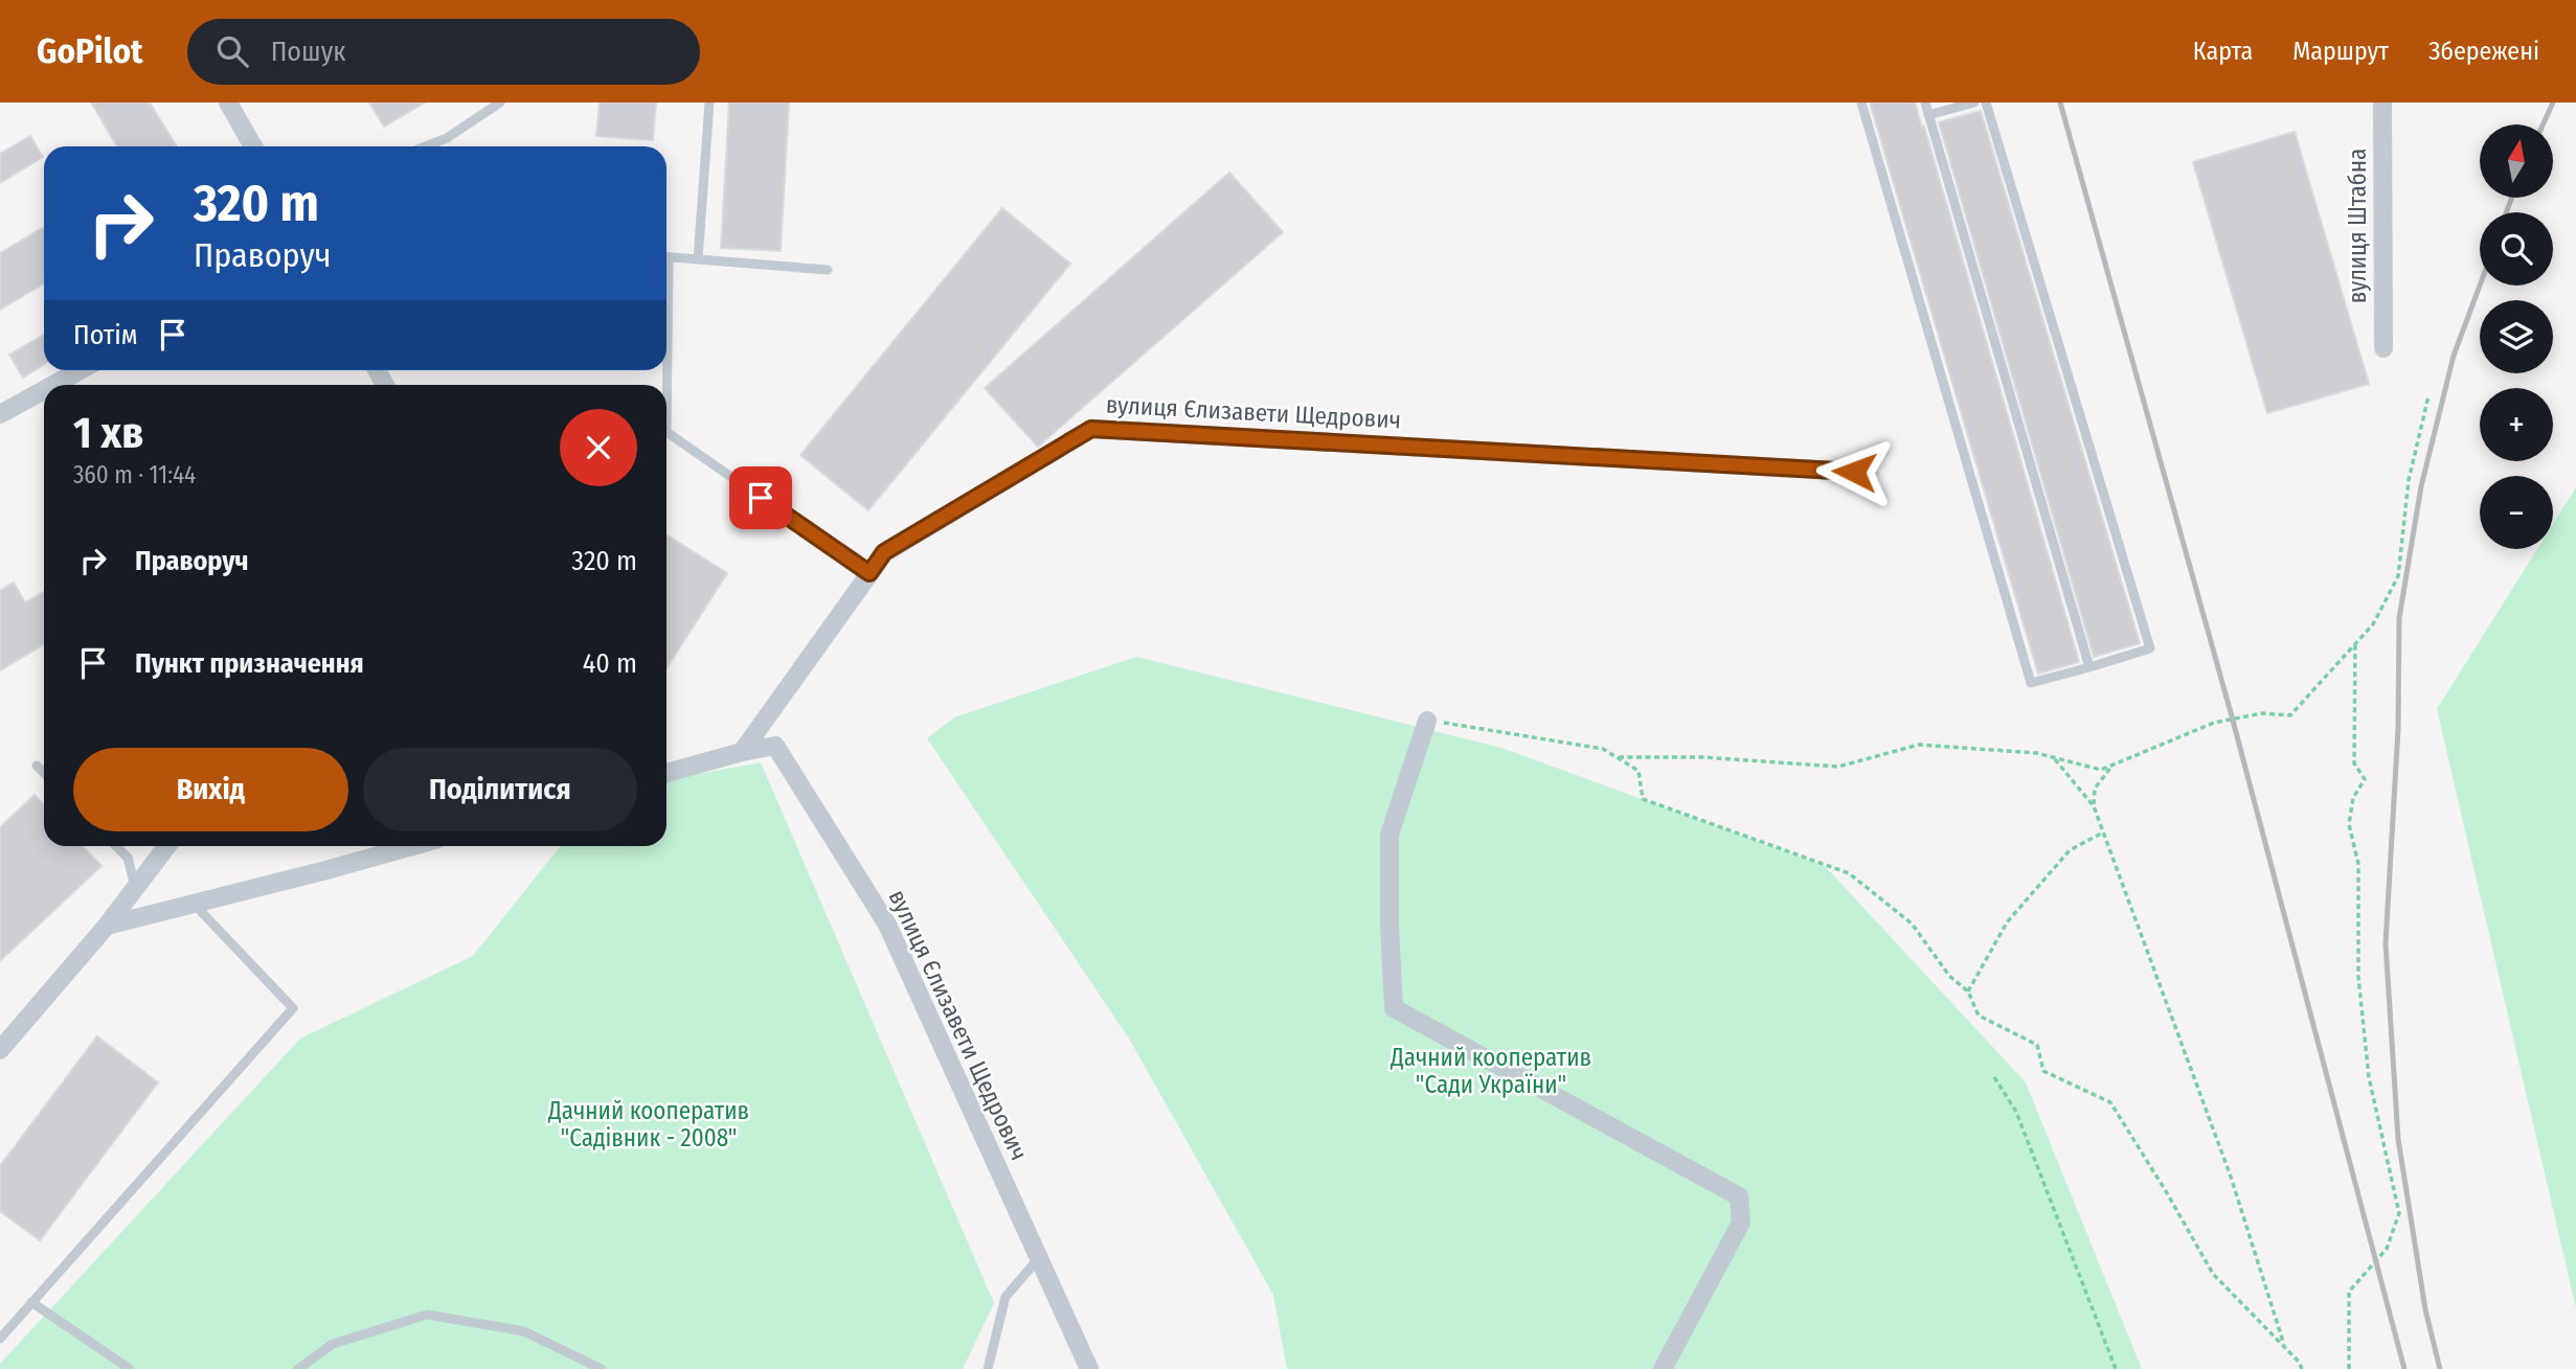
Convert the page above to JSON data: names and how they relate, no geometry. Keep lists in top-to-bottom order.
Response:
{
  "streets": {
    "street": ["вулиця Штабна", "вулиця Єлизавети Щедрович"]
  },
  "parks": ["Дачний кооператив \"Сади України\"", "Дачний кооператив \"Садівник - 2008\""],
  "north": "top",
  "page": {
    "header": "GoPilot",
    "search": "Пошук",
    "nav": ["Карта", "Маршрут", "Збережені"],
    "map_buttons": ["+", "−"],
    "turn": ["320 m", "Праворуч"],
    "then": "Потім",
    "heading": ["1 хв", "360 m · 11:44"],
    "list": [
      {
        "name": "Праворуч",
        "value": "320 m"
      },
      {
        "name": "Пункт призначення",
        "value": "40 m"
      }
    ],
    "buttons": ["Вихід", "Поділитися"]
  }
}
